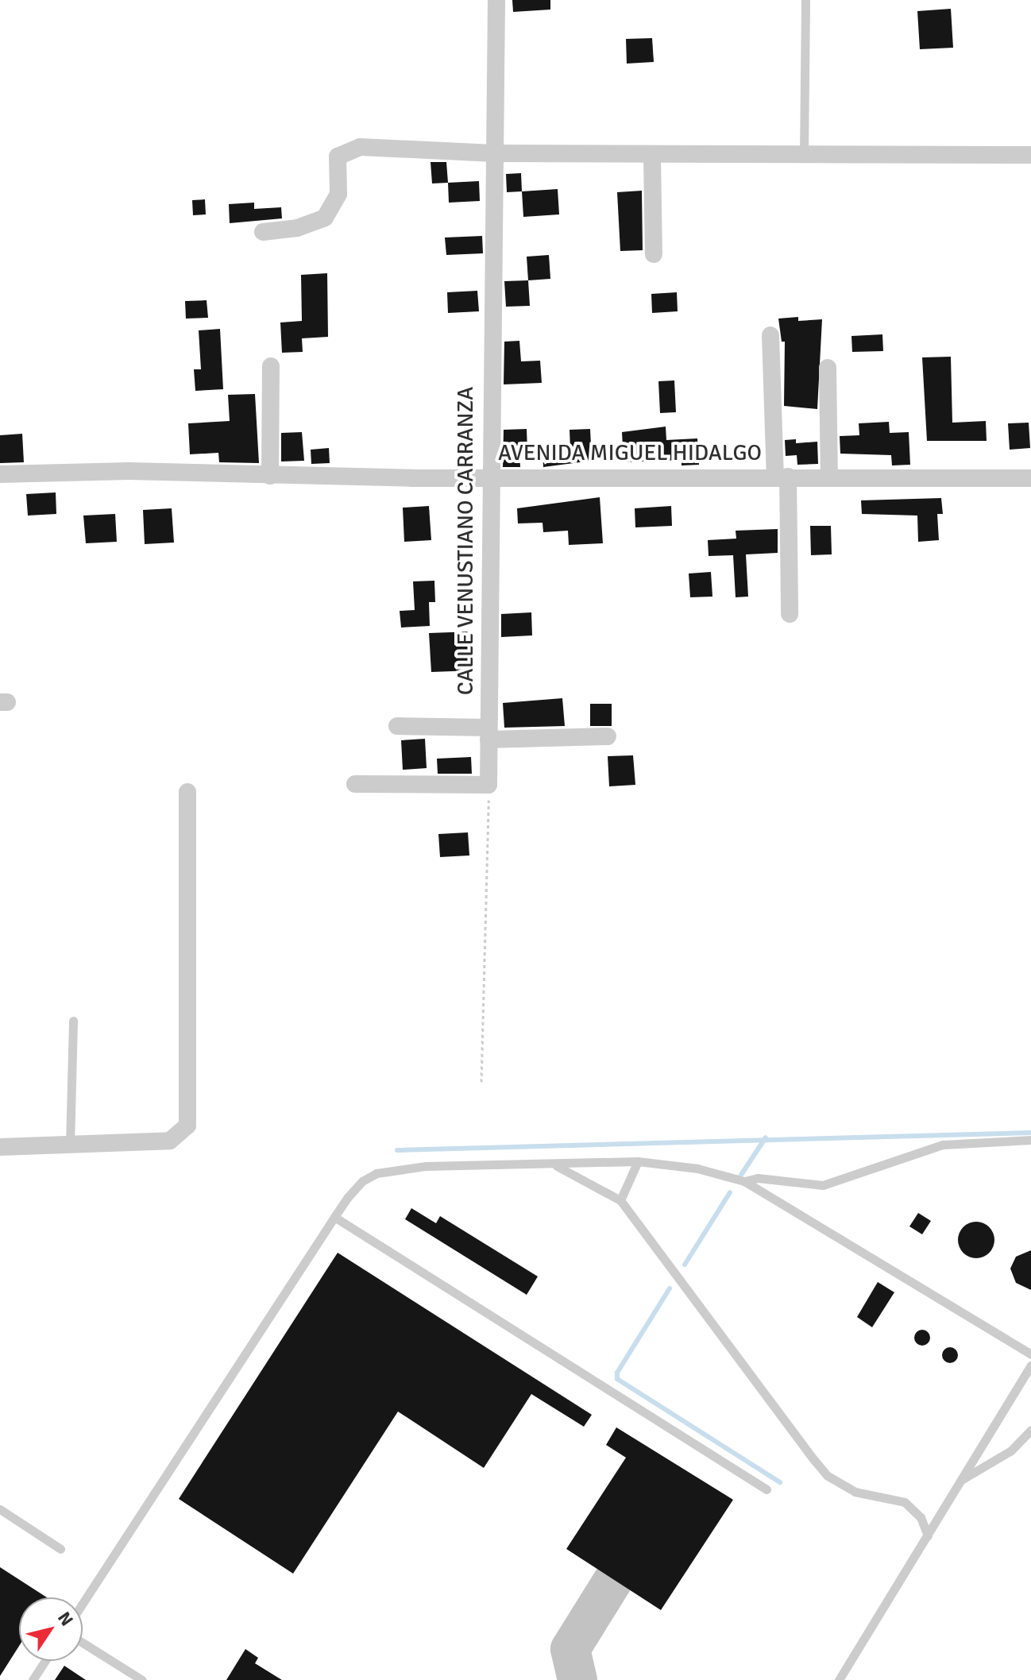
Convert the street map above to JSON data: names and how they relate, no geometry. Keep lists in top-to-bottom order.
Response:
{
  "streets": {
    "street": ["AVENIDA MIGUEL HIDALGO", "CALLE VENUSTIANO CARRANZA"]
  },
  "crossings": [
    ["AVENIDA MIGUEL HIDALGO", "CALLE VENUSTIANO CARRANZA"]
  ],
  "north": "top right"
}
